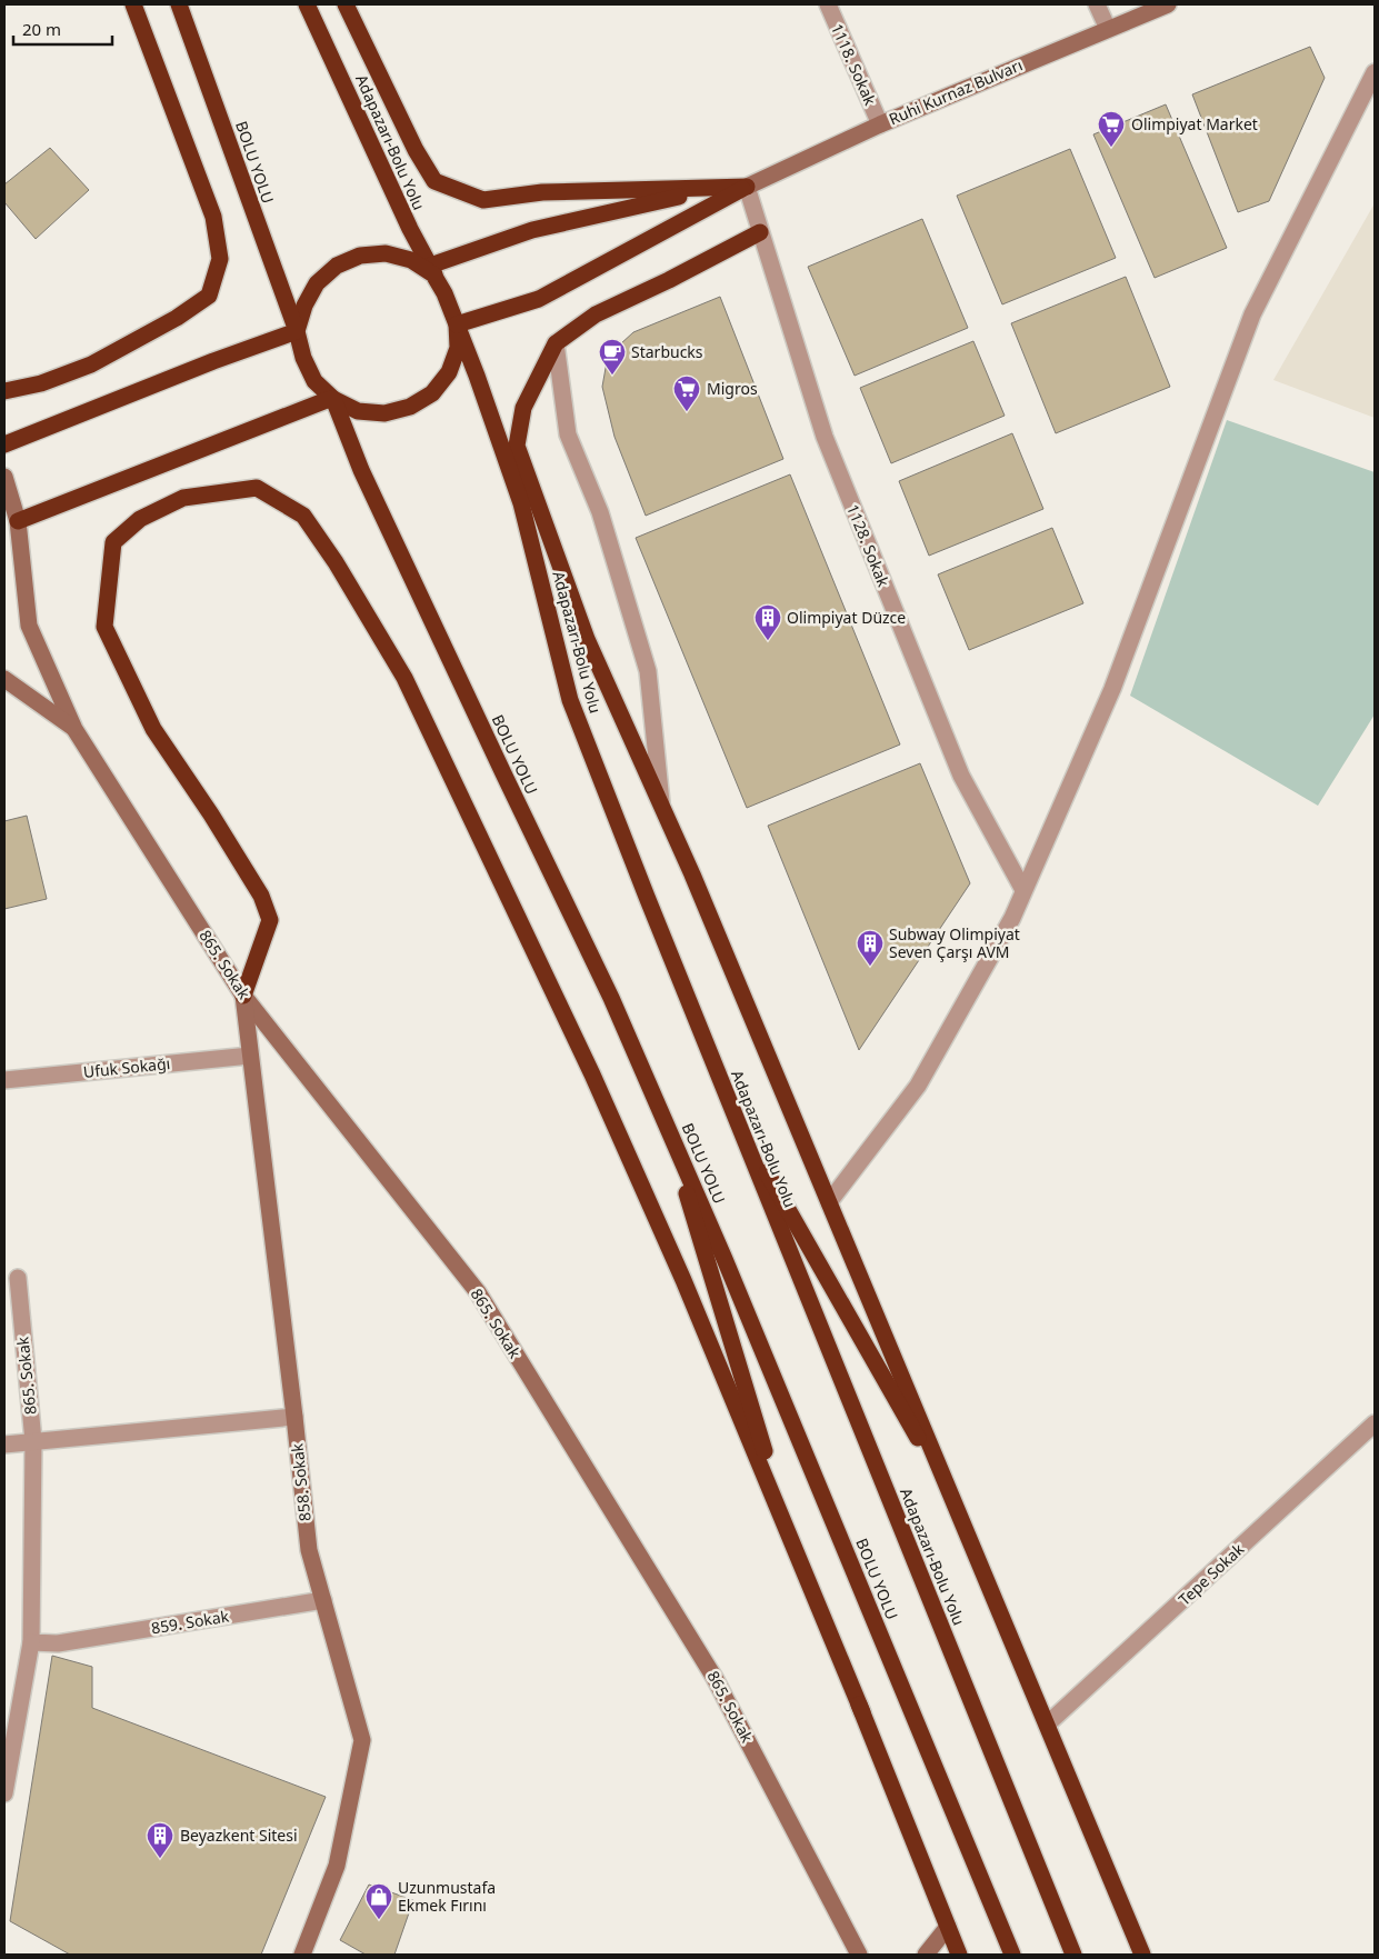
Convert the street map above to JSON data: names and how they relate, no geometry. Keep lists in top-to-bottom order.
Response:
{
  "streets": {
    "highway": ["Adapazarı-Bolu Yolu", "BOLU YOLU"],
    "main road": ["Ruhi Kurnaz Bulvarı", "865. Sokak", "858. Sokak"],
    "street": [
      "1118. Sokak",
      "1128. Sokak",
      "Ufuk Sokağı",
      "Tepe Sokak",
      "859. Sokak"
    ]
  },
  "crossings": [
    ["1118. Sokak", "Ruhi Kurnaz Bulvarı"],
    ["Ruhi Kurnaz Bulvarı", "1128. Sokak"],
    ["Adapazarı-Bolu Yolu", "BOLU YOLU"],
    ["865. Sokak", "858. Sokak"],
    ["865. Sokak", "859. Sokak"],
    ["Ufuk Sokağı", "858. Sokak"],
    ["858. Sokak", "859. Sokak"]
  ],
  "places": {
    "supermarket": ["Olimpiyat Market", "Migros"],
    "cafe": ["Starbucks"],
    "building": ["Olimpiyat Düzce", "Subway Olimpiyat Seven Çarşı AVM", "Beyazkent Sitesi"],
    "shop": ["Uzunmustafa Ekmek Fırını"]
  },
  "scale_bar": "20 m"
}
